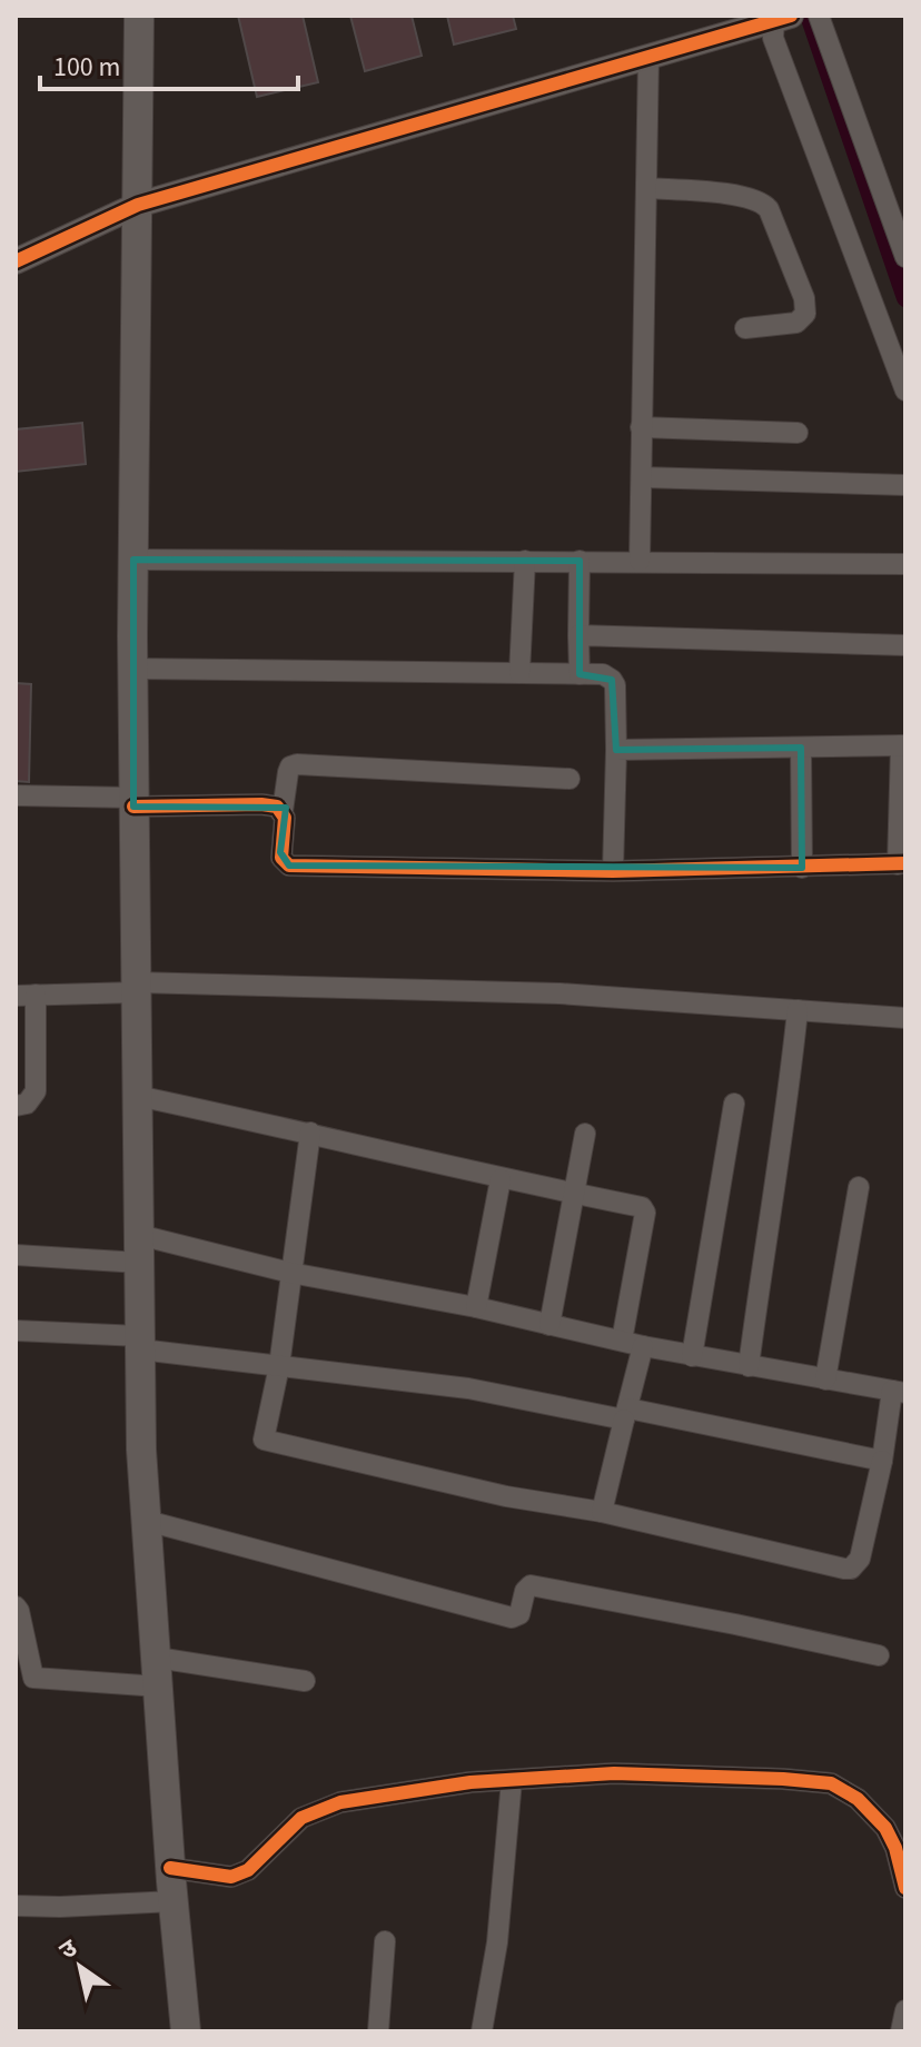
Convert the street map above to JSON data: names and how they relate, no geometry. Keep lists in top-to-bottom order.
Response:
{
  "scale_bar": "100 m",
  "north": "top left"
}
